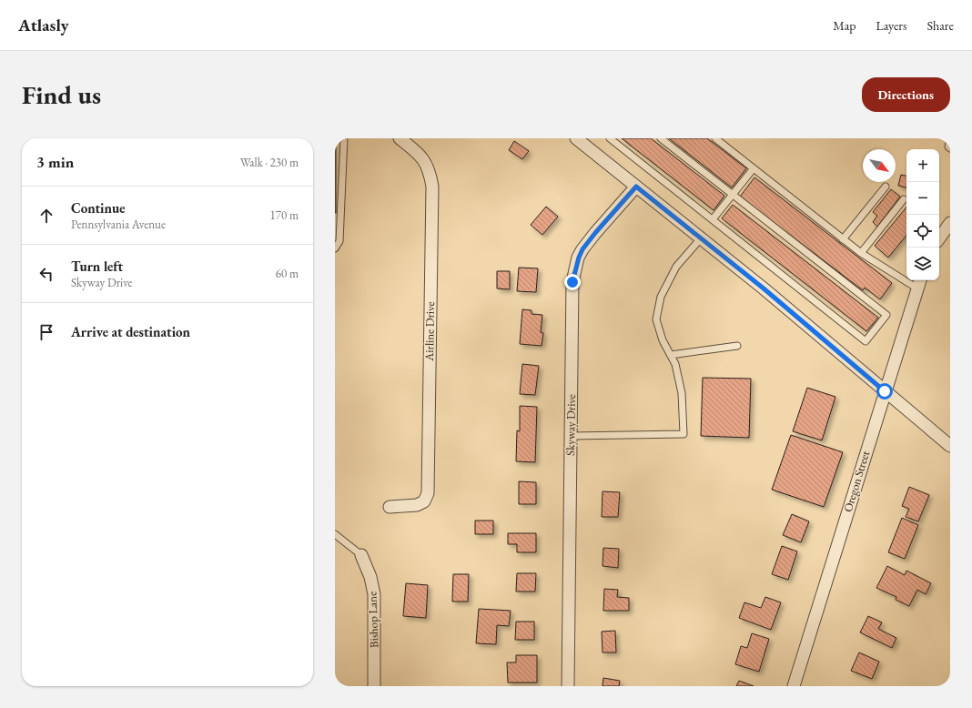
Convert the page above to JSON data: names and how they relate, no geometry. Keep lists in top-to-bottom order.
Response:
{
  "streets": {
    "street": [
      "Airline Drive",
      "Skyway Drive",
      "Oregon Street",
      "Bishop Lane"
    ]
  },
  "north": "bottom right",
  "page": {
    "header": "Atlasly",
    "nav": ["Map", "Layers", "Share"],
    "buttons": "Directions",
    "title": "Find us",
    "heading": ["3 min", "Walk · 230 m"],
    "map_buttons": ["+", "−"],
    "list": [
      ["Continue", "Pennsylvania Avenue", "170 m"],
      ["Turn left", "Skyway Drive", "60 m"],
      "Arrive at destination"
    ]
  }
}
